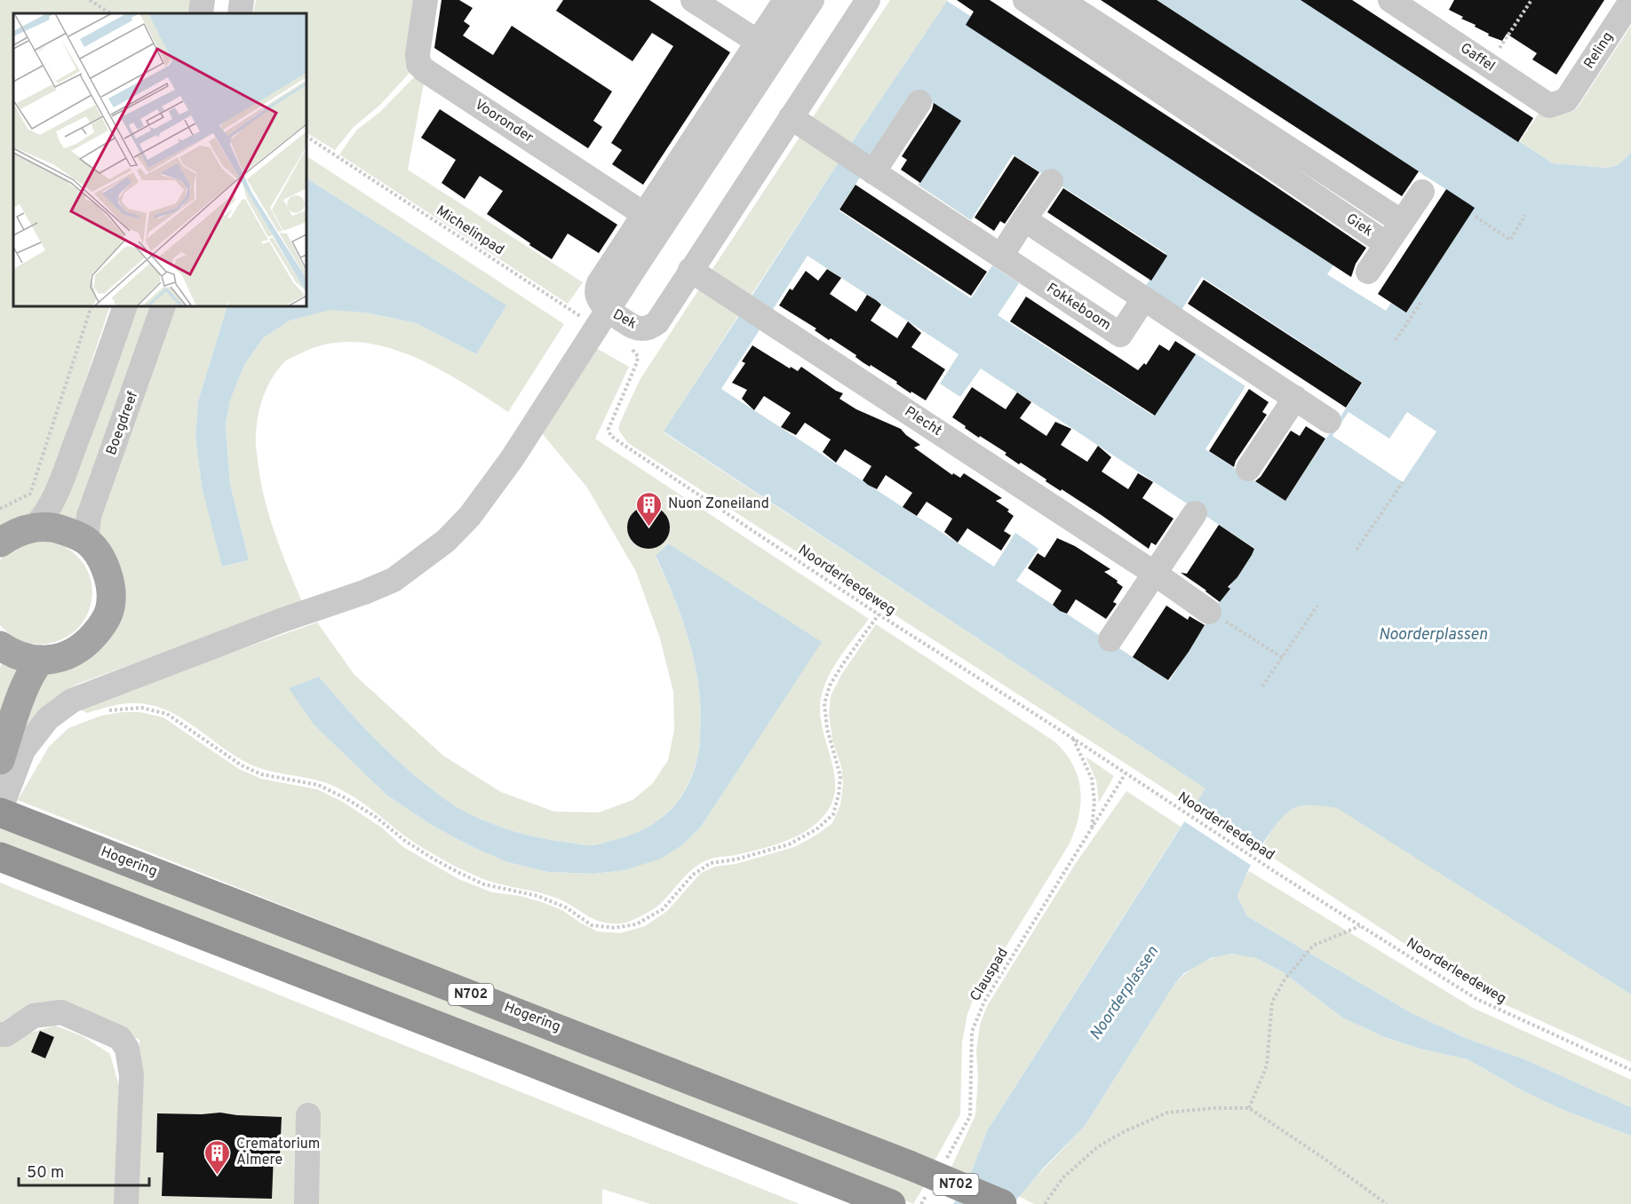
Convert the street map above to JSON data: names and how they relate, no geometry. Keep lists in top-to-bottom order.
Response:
{
  "streets": {
    "highway": ["Hogering", "N702"],
    "street": [
      "Reling",
      "Gaffel",
      "Vooronder",
      "Giek",
      "Fokkeboom",
      "Dek",
      "Plecht",
      "Boegdreef"
    ],
    "path": [
      "Michelinpad",
      "Noorderleedeweg",
      "Noorderleedepad",
      "Clauspad"
    ]
  },
  "crossings": [
    ["Reling", "Gaffel"],
    ["Vooronder", "Dek"],
    ["Michelinpad", "Dek"],
    ["Fokkeboom", "Dek"],
    ["Dek", "Plecht"],
    ["Noorderleedeweg", "Noorderleedepad"],
    ["Noorderleedeweg", "Clauspad"]
  ],
  "water": ["Noorderplassen"],
  "places": {
    "building": ["Nuon Zoneiland", "Crematorium Almere"]
  },
  "scale_bar": "50 m"
}
